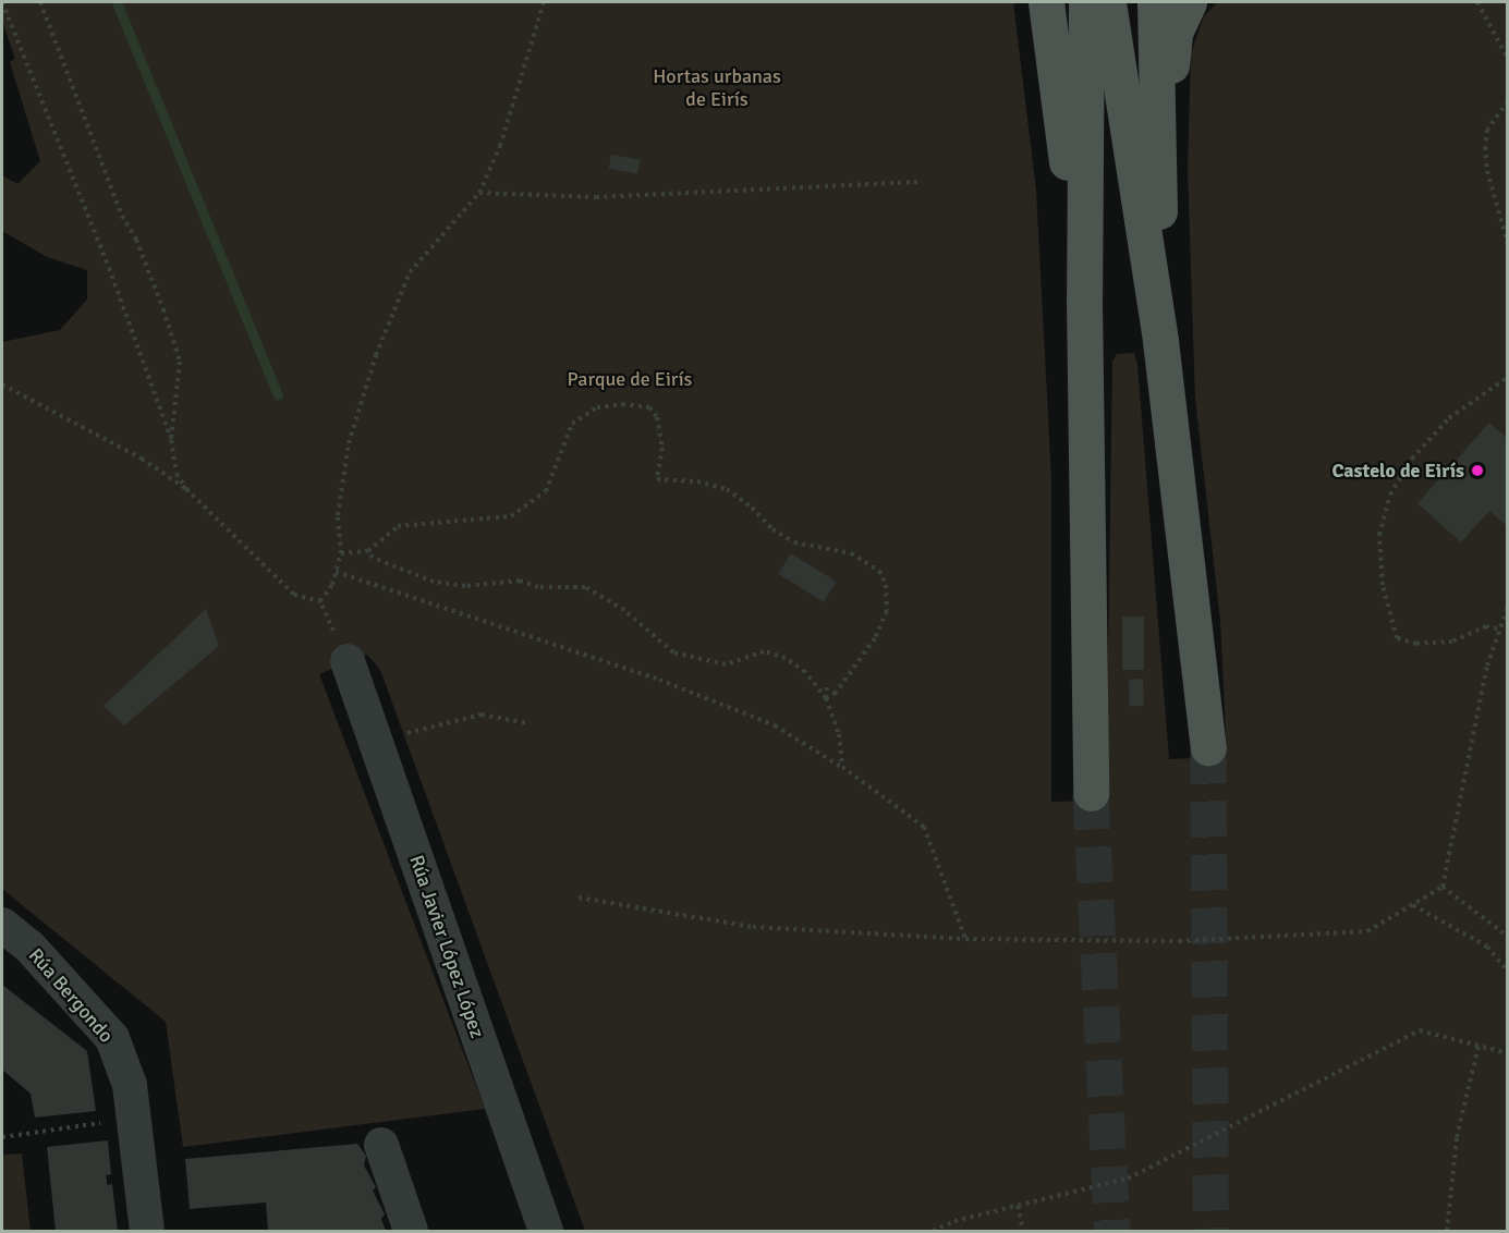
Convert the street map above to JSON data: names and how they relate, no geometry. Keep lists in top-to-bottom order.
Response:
{
  "streets": {
    "street": ["Rúa Javier López López", "Rúa Bergondo"]
  },
  "parks": ["Hortas urbanas de Eirís", "Parque de Eirís"],
  "places": ["Castelo de Eirís"]
}
